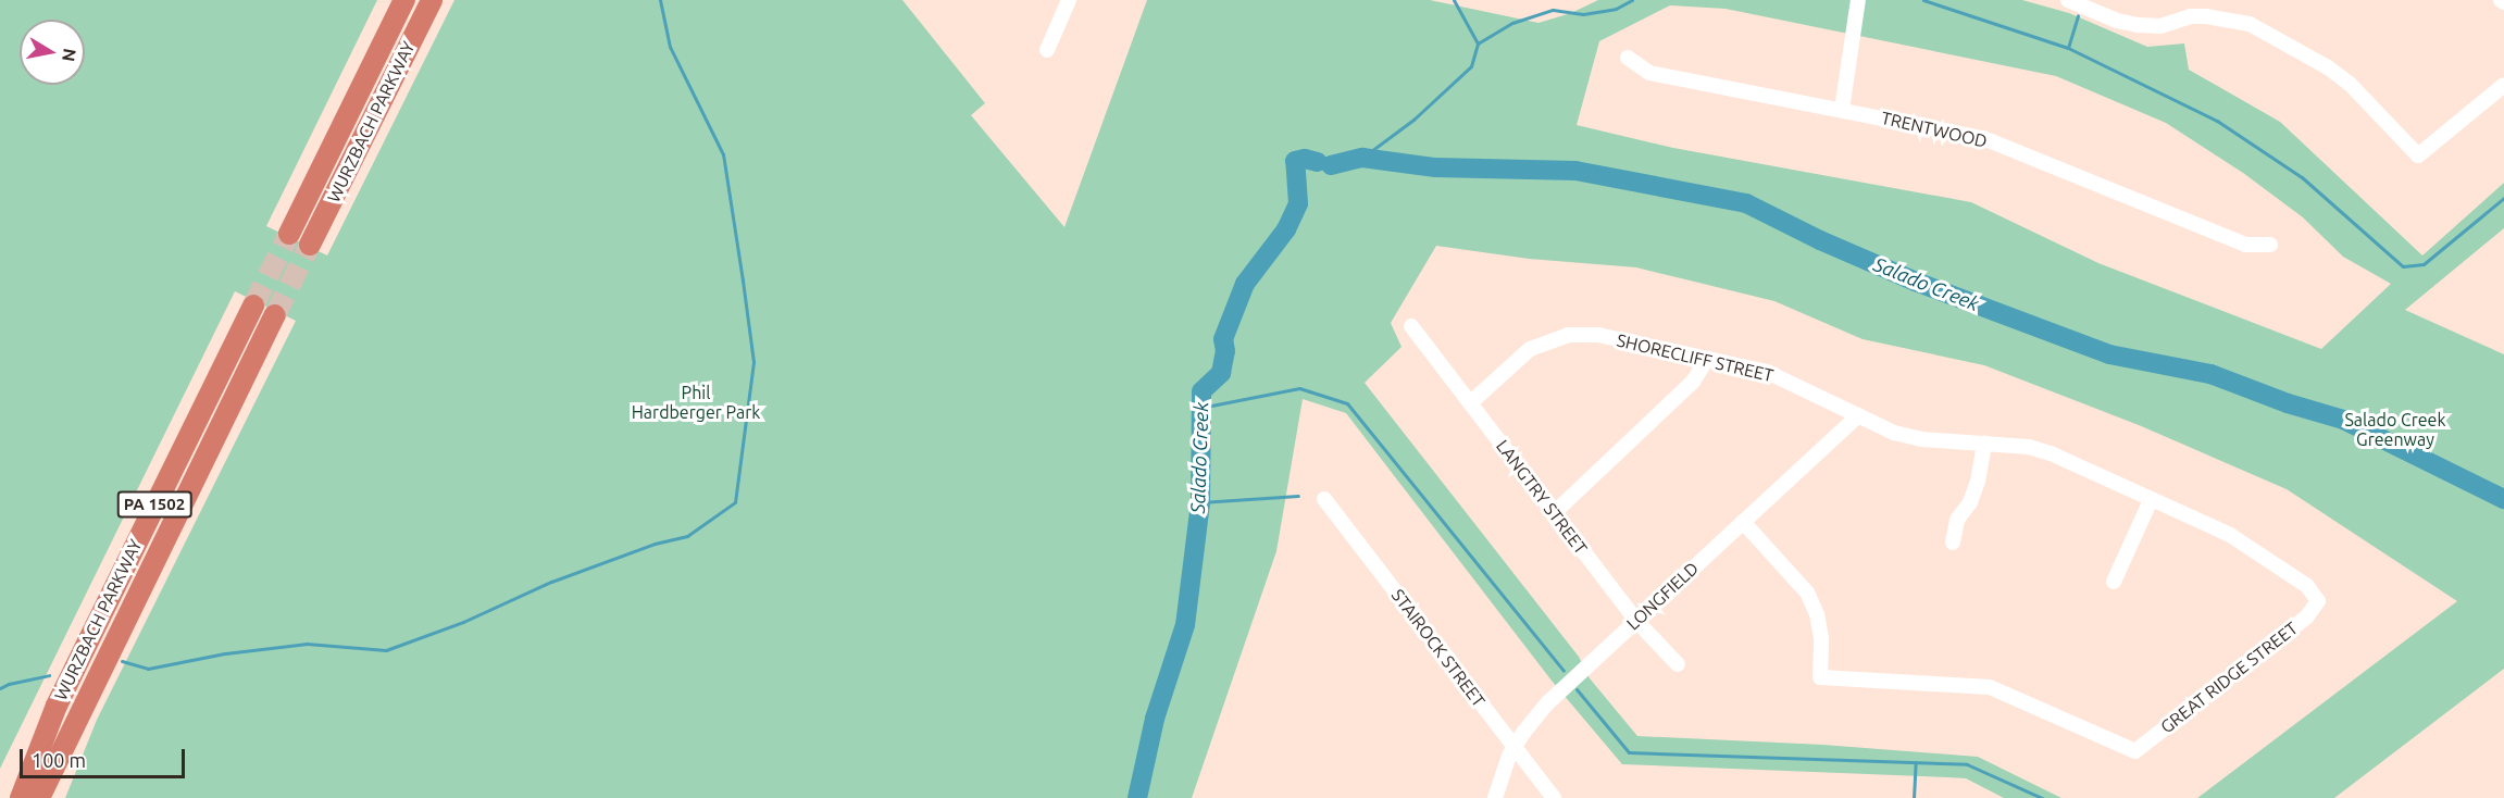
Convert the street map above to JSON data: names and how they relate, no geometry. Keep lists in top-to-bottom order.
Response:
{
  "streets": {
    "highway": ["WURZBACH PARKWAY", "PA 1502"],
    "street": [
      "TRENTWOOD",
      "SHORECLIFF STREET",
      "LANGTRY STREET",
      "LONGFIELD",
      "STAIROCK STREET",
      "GREAT RIDGE STREET"
    ]
  },
  "crossings": [
    ["SHORECLIFF STREET", "LANGTRY STREET"],
    ["SHORECLIFF STREET", "LONGFIELD"],
    ["SHORECLIFF STREET", "GREAT RIDGE STREET"],
    ["LANGTRY STREET", "LONGFIELD"],
    ["LONGFIELD", "STAIROCK STREET"],
    ["LONGFIELD", "GREAT RIDGE STREET"]
  ],
  "water": ["Salado Creek"],
  "parks": ["Phil Hardberger Park", "Salado Creek Greenway"],
  "scale_bar": "100 m",
  "north": "right"
}
